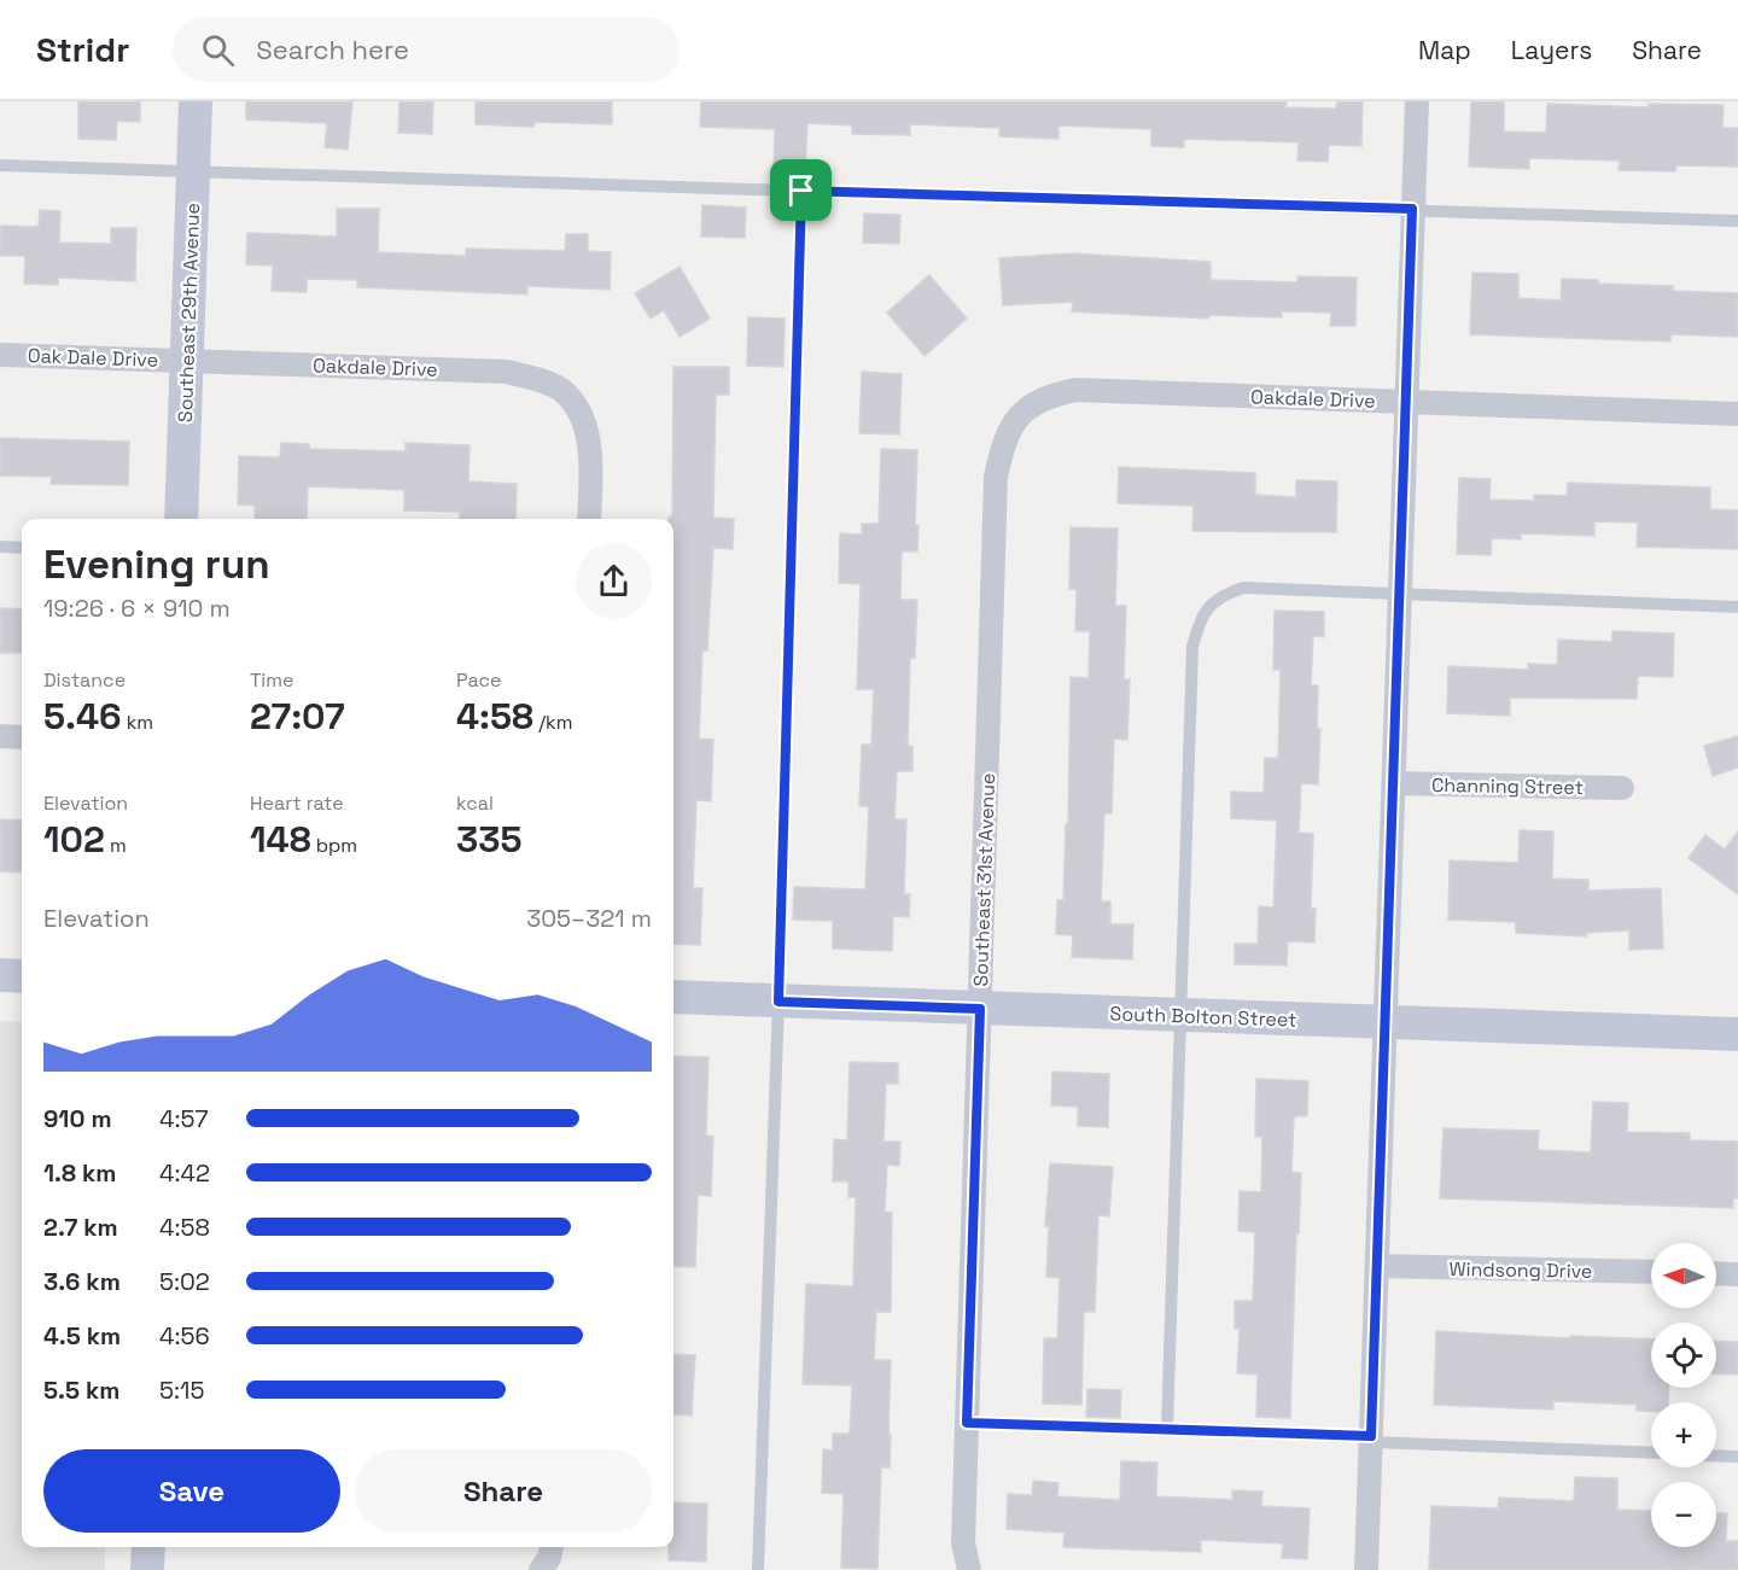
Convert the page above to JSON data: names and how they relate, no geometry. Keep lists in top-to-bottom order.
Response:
{
  "streets": {
    "street": [
      "Southeast 29th Avenue",
      "Oak Dale Drive",
      "Oakdale Drive",
      "Channing Street",
      "Southeast 31st Avenue",
      "South Bolton Street",
      "Windsong Drive"
    ]
  },
  "crossings": [
    ["Southeast 29th Avenue", "Oak Dale Drive"],
    ["Southeast 29th Avenue", "Oakdale Drive"],
    ["Oak Dale Drive", "Oakdale Drive"],
    ["Oakdale Drive", "Southeast 31st Avenue"],
    ["Southeast 31st Avenue", "South Bolton Street"]
  ],
  "north": "left",
  "page": {
    "header": "Stridr",
    "search": "Search here",
    "nav": ["Map", "Layers", "Share"],
    "heading": ["Evening run", "19:26 · 6 × 910 m"],
    "stats": [
      ["Distance", "5.46 km"],
      ["Time", "27:07"],
      ["Pace", "4:58 /km"],
      ["Elevation", "102 m"],
      ["Heart rate", "148 bpm"],
      ["kcal", "335"]
    ],
    "chart": ["Elevation", "305–321 m"],
    "list": [
      {
        "name": "910 m",
        "note": "4:57"
      },
      {
        "name": "1.8 km",
        "note": "4:42"
      },
      {
        "name": "2.7 km",
        "note": "4:58"
      },
      {
        "name": "3.6 km",
        "note": "5:02"
      },
      {
        "name": "4.5 km",
        "note": "4:56"
      },
      {
        "name": "5.5 km",
        "note": "5:15"
      }
    ],
    "map_buttons": ["+", "−"],
    "buttons": ["Save", "Share"]
  }
}
